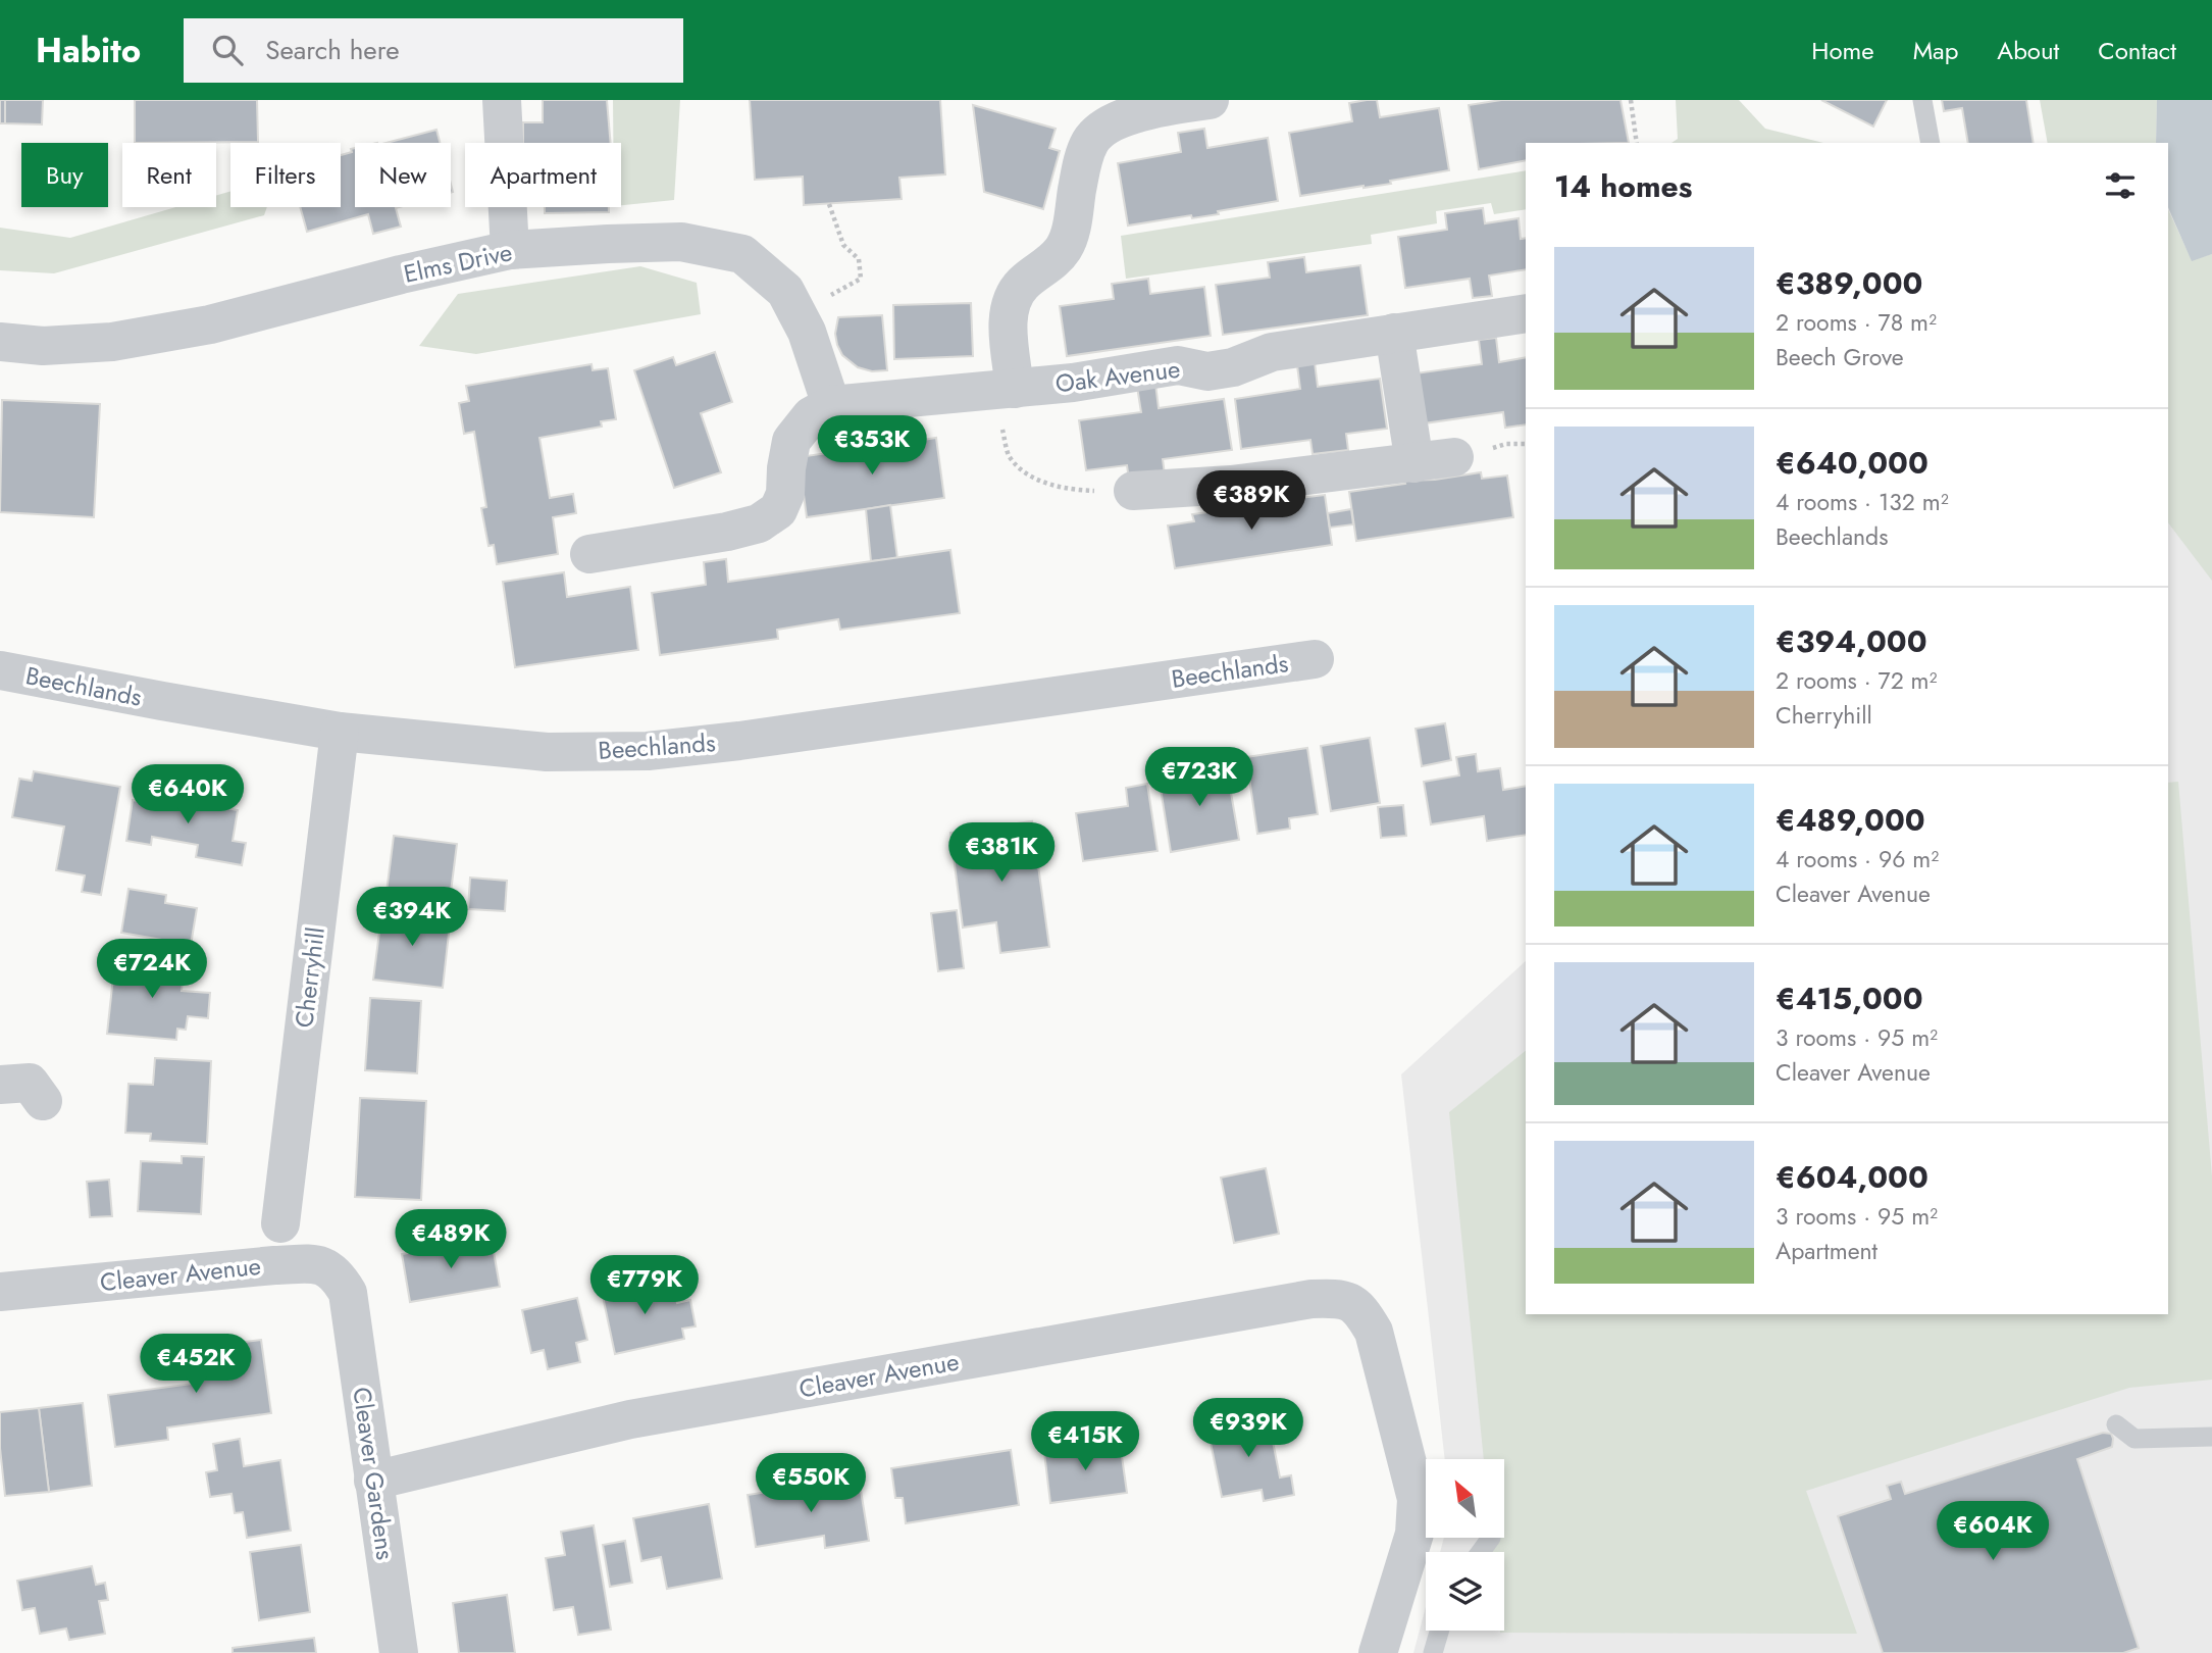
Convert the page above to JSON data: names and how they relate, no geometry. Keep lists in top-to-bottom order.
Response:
{
  "streets": {
    "street": [
      "Elms Drive",
      "Oak Avenue",
      "Beechlands",
      "Cherryhill",
      "Cleaver Avenue",
      "Cleaver Gardens"
    ]
  },
  "crossings": [
    ["Elms Drive", "Oak Avenue"],
    ["Beechlands", "Cherryhill"],
    ["Cleaver Avenue", "Cleaver Gardens"]
  ],
  "north": "top left",
  "page": {
    "header": "Habito",
    "search": "Search here",
    "nav": [
      "Home",
      "Map",
      "About",
      "Contact"
    ],
    "chip": [
      "Buy",
      "Rent",
      "Filters",
      "New",
      "Apartment"
    ],
    "heading": "14 homes",
    "list": [
      {
        "name": "€389,000",
        "note": "2 rooms · 78 m² · Beech Grove"
      },
      {
        "name": "€640,000",
        "note": "4 rooms · 132 m² · Beechlands"
      },
      {
        "name": "€394,000",
        "note": "2 rooms · 72 m² · Cherryhill"
      },
      {
        "name": "€489,000",
        "note": "4 rooms · 96 m² · Cleaver Avenue"
      },
      {
        "name": "€415,000",
        "note": "3 rooms · 95 m² · Cleaver Avenue"
      },
      {
        "name": "€604,000",
        "note": "3 rooms · 95 m² · Apartment"
      }
    ],
    "price": [
      "€353K",
      "€389K",
      "€723K",
      "€640K",
      "€381K",
      "€394K",
      "€724K",
      "€489K",
      "€779K",
      "€452K",
      "€939K",
      "€415K",
      "€550K",
      "€604K"
    ]
  }
}
